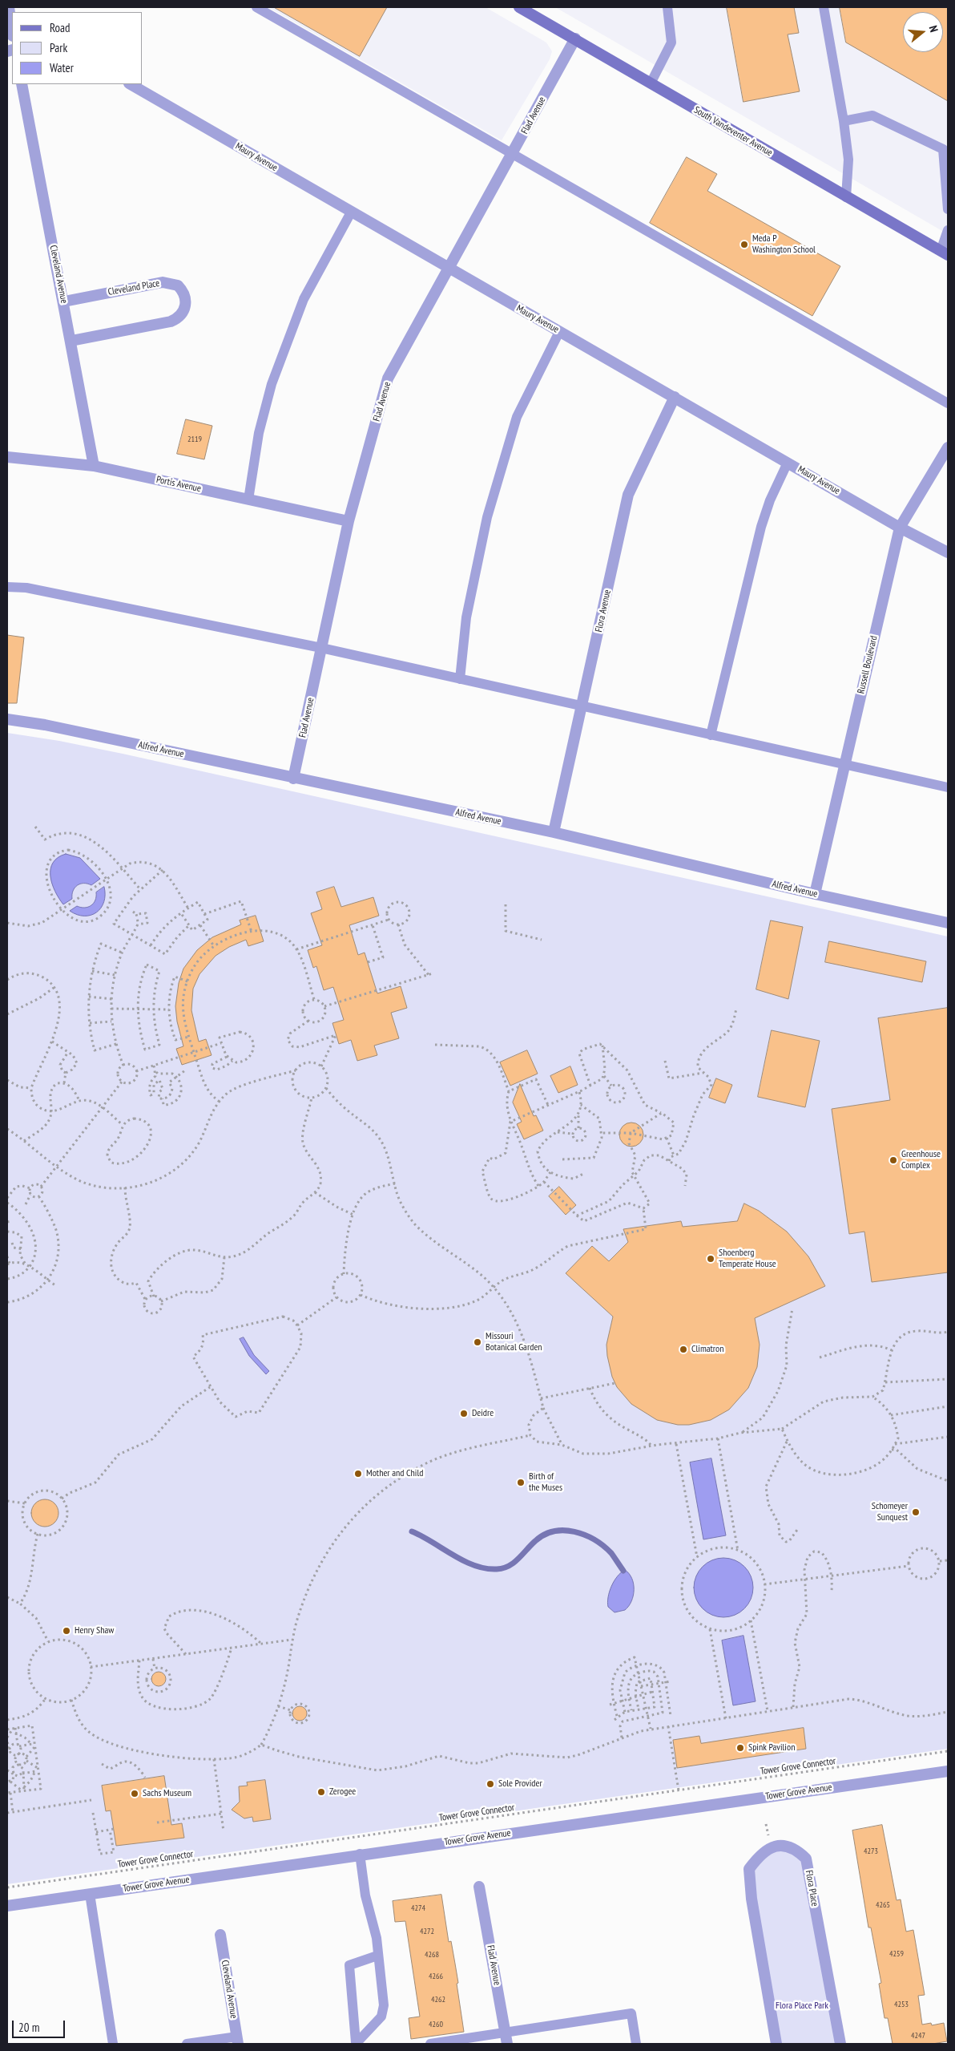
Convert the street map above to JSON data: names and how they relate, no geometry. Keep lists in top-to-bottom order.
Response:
{
  "streets": {
    "main road": ["South Vandeventer Avenue"],
    "street": [
      "Flad Avenue",
      "Maury Avenue",
      "Cleveland Avenue",
      "Cleveland Place",
      "Portis Avenue",
      "Flora Avenue",
      "Russell Boulevard",
      "Alfred Avenue",
      "Tower Grove Avenue",
      "Flora Place"
    ],
    "path": ["Tower Grove Connector"]
  },
  "crossings": [
    ["Flad Avenue", "South Vandeventer Avenue"],
    ["Flad Avenue", "Maury Avenue"],
    ["Flad Avenue", "Portis Avenue"],
    ["Flad Avenue", "Alfred Avenue"],
    ["Maury Avenue", "Flora Avenue"],
    ["Maury Avenue", "Russell Boulevard"],
    ["Cleveland Avenue", "Cleveland Place"],
    ["Cleveland Avenue", "Portis Avenue"],
    ["Flora Avenue", "Alfred Avenue"],
    ["Russell Boulevard", "Alfred Avenue"]
  ],
  "parks": ["Flora Place Park"],
  "places": [
    "Meda P Washington School",
    "Greenhouse Complex",
    "Shoenberg Temperate House",
    "Missouri Botanical Garden",
    "Climatron",
    "Deidre",
    "Mother and Child",
    "Birth of the Muses",
    "Schomeyer Sunquest",
    "Henry Shaw",
    "Spink Pavilion",
    "Sole Provider",
    "Zerogee",
    "Sachs Museum"
  ],
  "house_numbers": [
    "2119",
    "4273",
    "4265",
    "4274",
    "4272",
    "4259",
    "4268",
    "4266",
    "4262",
    "4253",
    "4260",
    "4247"
  ],
  "legend": ["Road", "Park", "Water"],
  "scale_bar": "20 m",
  "north": "right"
}
